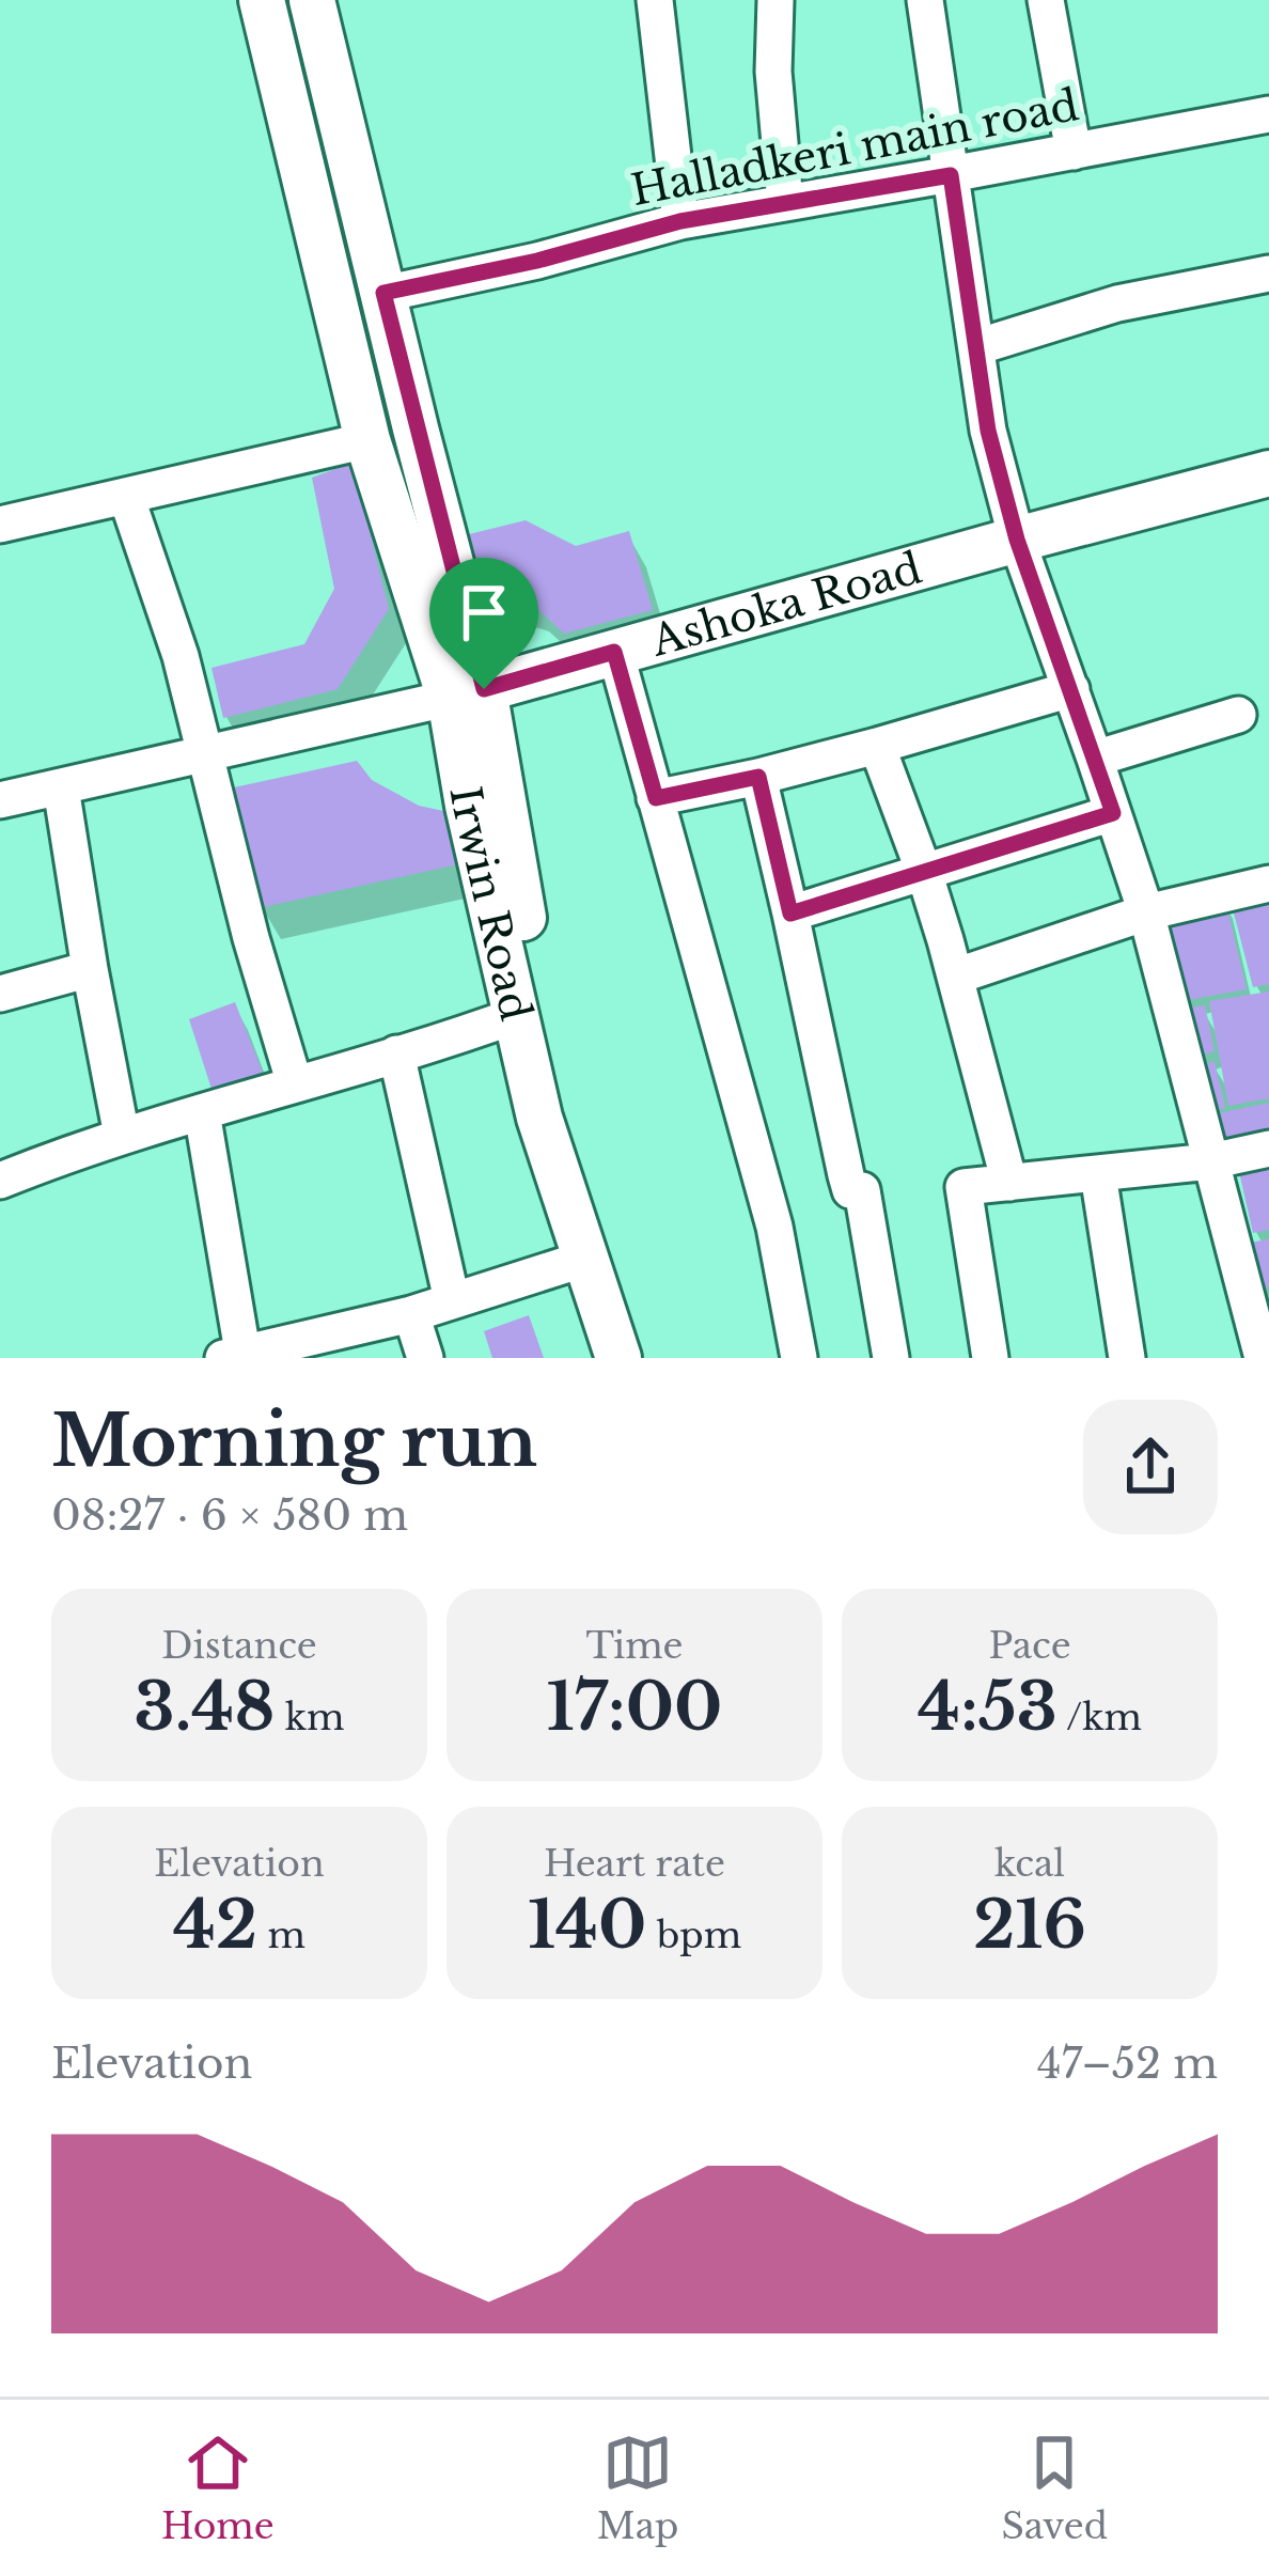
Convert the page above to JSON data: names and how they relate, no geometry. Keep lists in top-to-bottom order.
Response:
{
  "streets": {
    "main road": ["Ashoka Road", "Irwin Road"],
    "street": ["Halladkeri main road"]
  },
  "crossings": [
    ["Halladkeri main road", "Irwin Road"],
    ["Ashoka Road", "Irwin Road"]
  ],
  "page": {
    "heading": ["Morning run", "08:27 · 6 × 580 m"],
    "stats": [
      ["Distance", "3.48 km"],
      ["Time", "17:00"],
      ["Pace", "4:53 /km"],
      ["Elevation", "42 m"],
      ["Heart rate", "140 bpm"],
      ["kcal", "216"]
    ],
    "chart": ["Elevation", "47–52 m"],
    "tabs": ["Home", "Map", "Saved"]
  }
}
